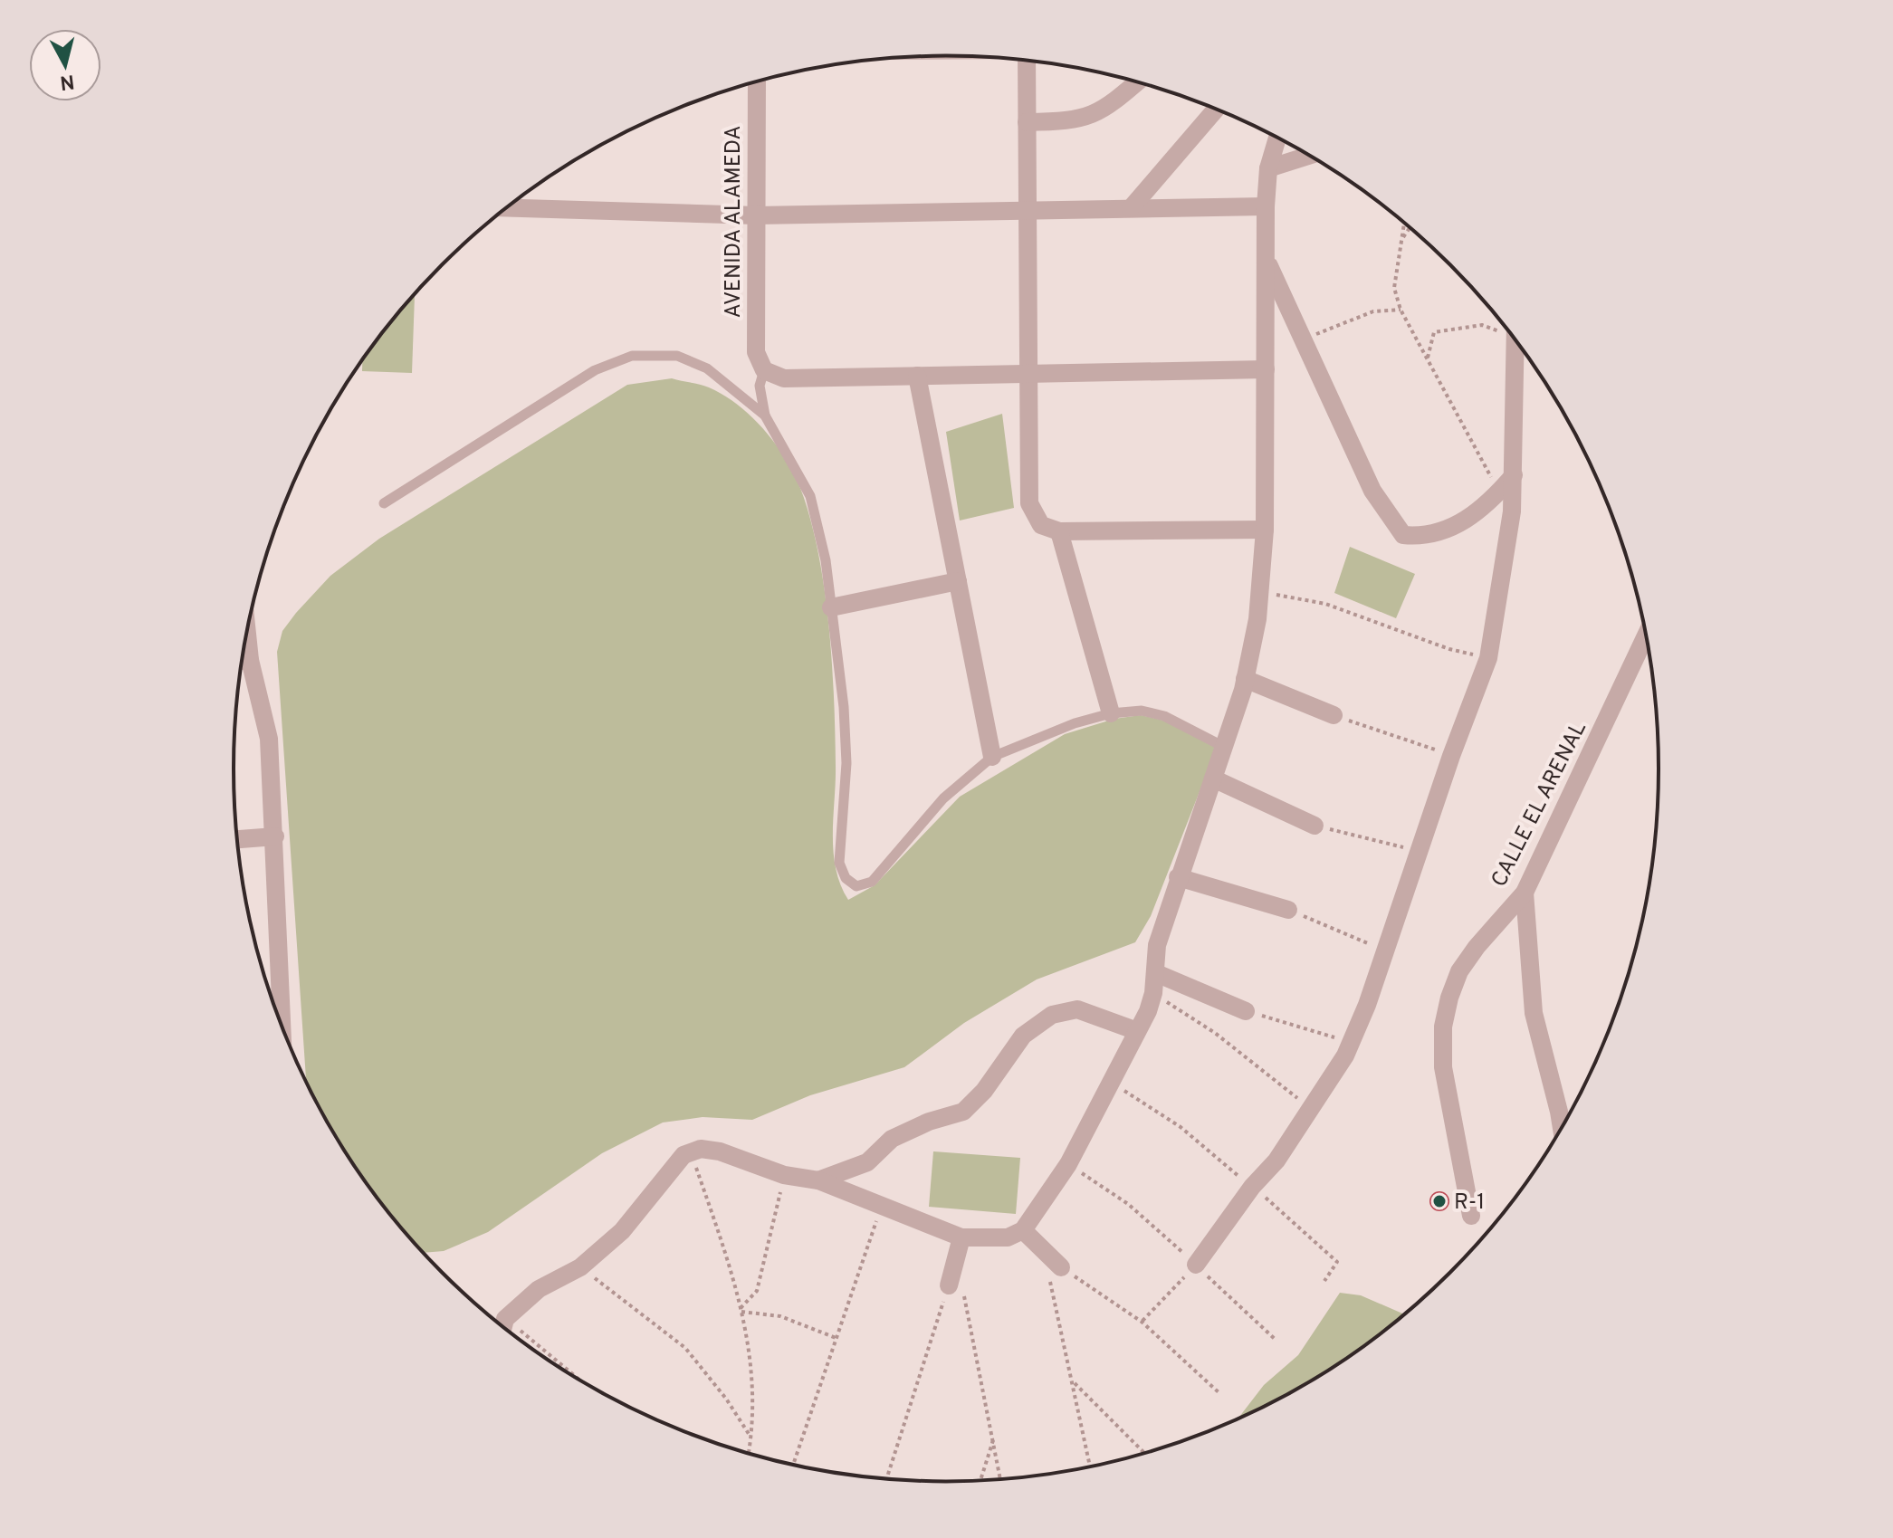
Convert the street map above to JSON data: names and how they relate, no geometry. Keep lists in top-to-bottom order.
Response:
{
  "streets": {
    "street": ["AVENIDA ALAMEDA", "CALLE EL ARENAL"]
  },
  "places": ["R-1"],
  "north": "bottom"
}
